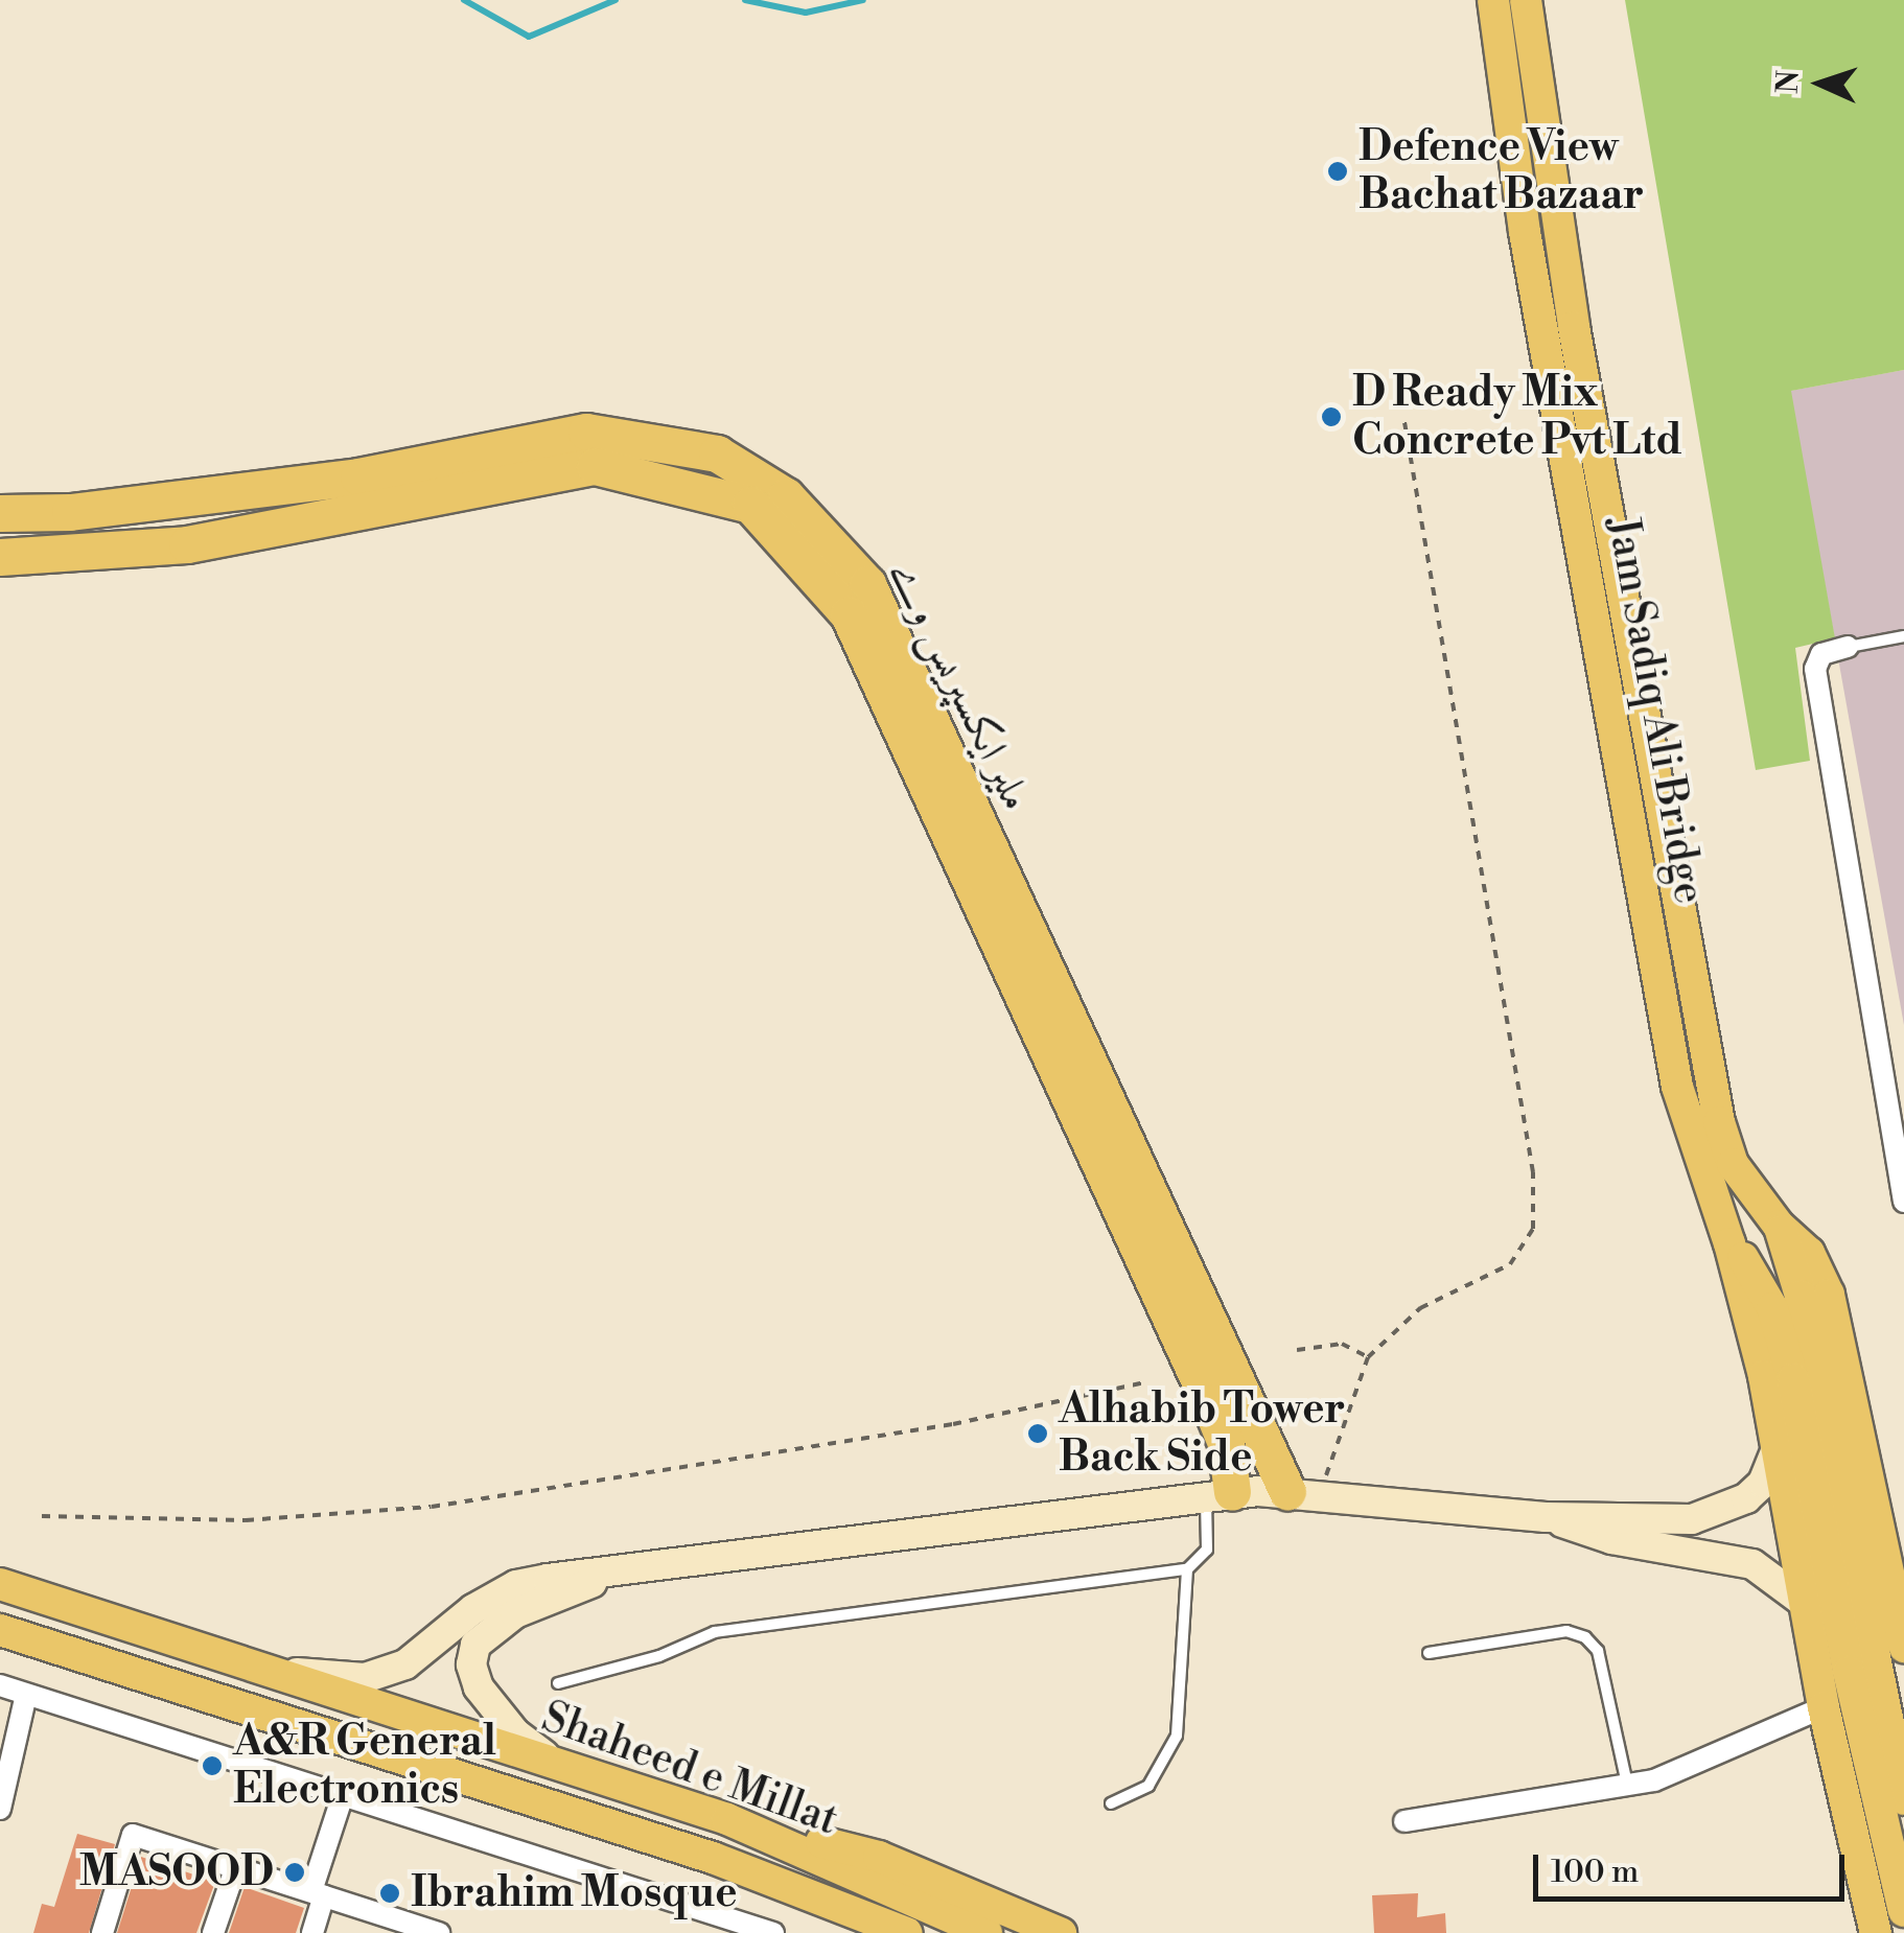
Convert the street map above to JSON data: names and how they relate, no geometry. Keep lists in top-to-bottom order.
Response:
{
  "streets": {
    "highway": ["ملیر ایکسپریس وے"],
    "main road": ["Jam Sadiq Ali Bridge", "Shaheed e Millat"]
  },
  "places": [
    "Defence View Bachat Bazaar",
    "D Ready Mix Concrete Pvt Ltd",
    "Alhabib Tower Back Side",
    "A&R General Electronics",
    "MASOOD",
    "Ibrahim Mosque"
  ],
  "scale_bar": "100 m",
  "north": "left"
}
